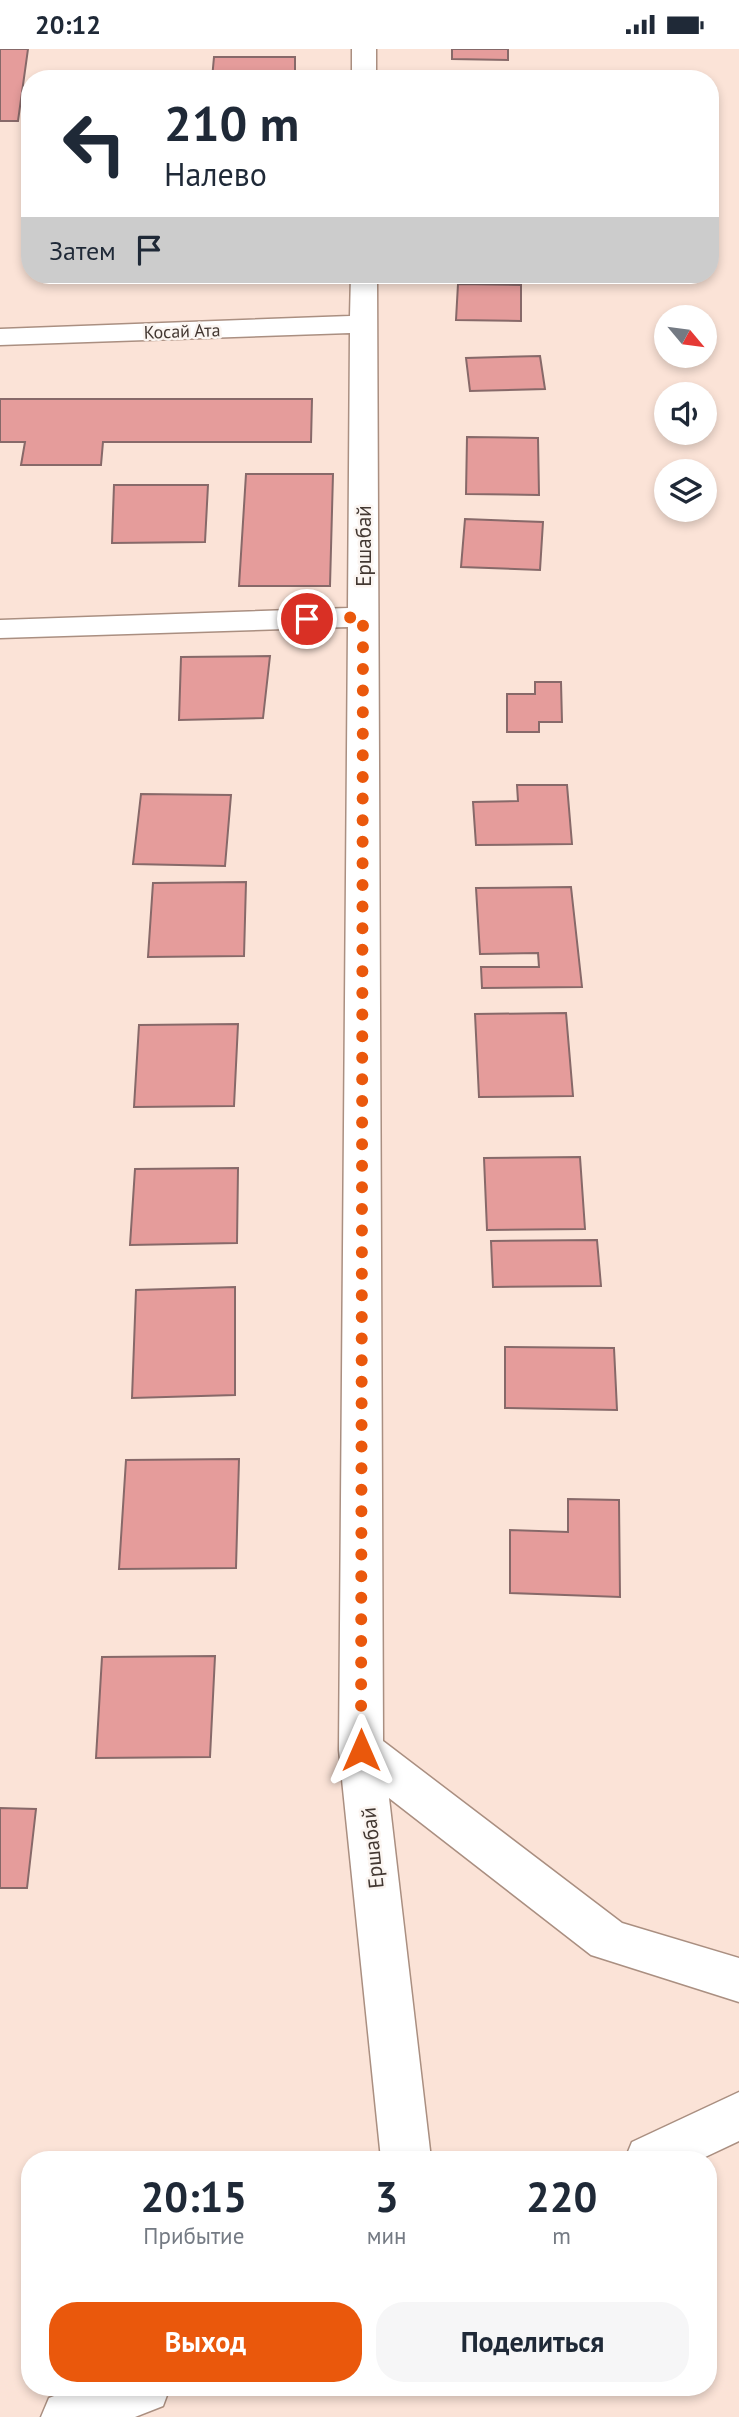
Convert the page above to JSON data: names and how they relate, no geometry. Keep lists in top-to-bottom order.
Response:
{
  "streets": {
    "street": ["Косай Ата", "Ершабай"]
  },
  "crossings": [
    ["Косай Ата", "Ершабай"]
  ],
  "north": "bottom right",
  "page": {
    "status": "20:12",
    "turn": ["210 m", "Налево"],
    "then": "Затем",
    "eta": [
      "20:15",
      "Прибытие",
      "3",
      "мин",
      "220",
      "m"
    ],
    "buttons": ["Выход", "Поделиться"]
  }
}
